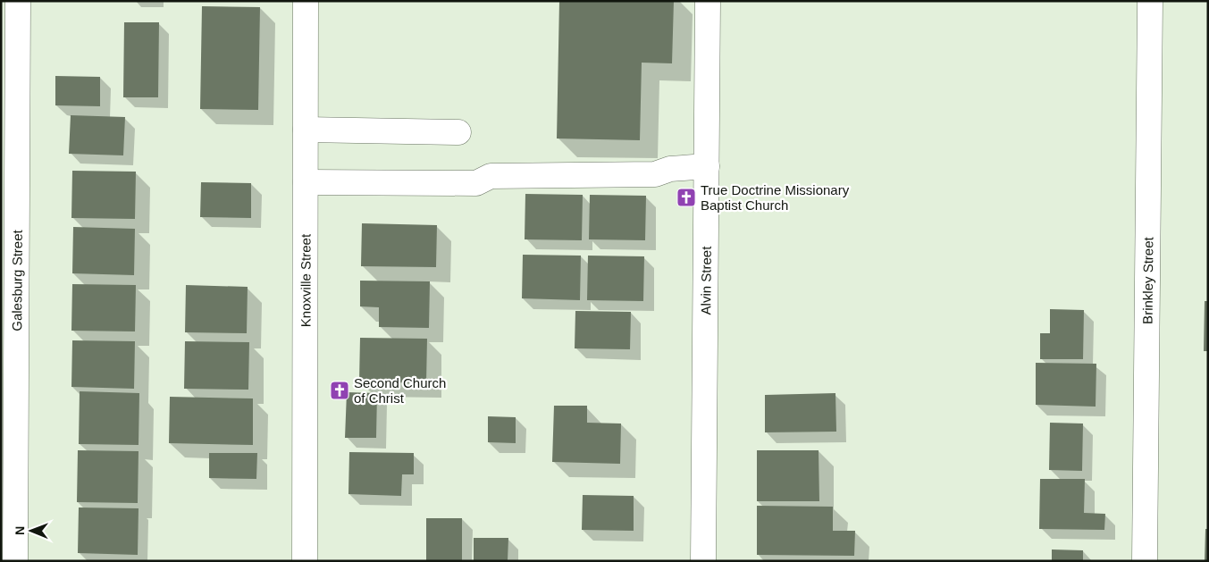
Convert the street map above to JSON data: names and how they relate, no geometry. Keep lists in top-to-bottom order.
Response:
{
  "streets": {
    "street": [
      "Galesburg Street",
      "Knoxville Street",
      "Brinkley Street",
      "Alvin Street"
    ]
  },
  "places": {
    "church": ["True Doctrine Missionary Baptist Church", "Second Church of Christ"]
  },
  "north": "left"
}
